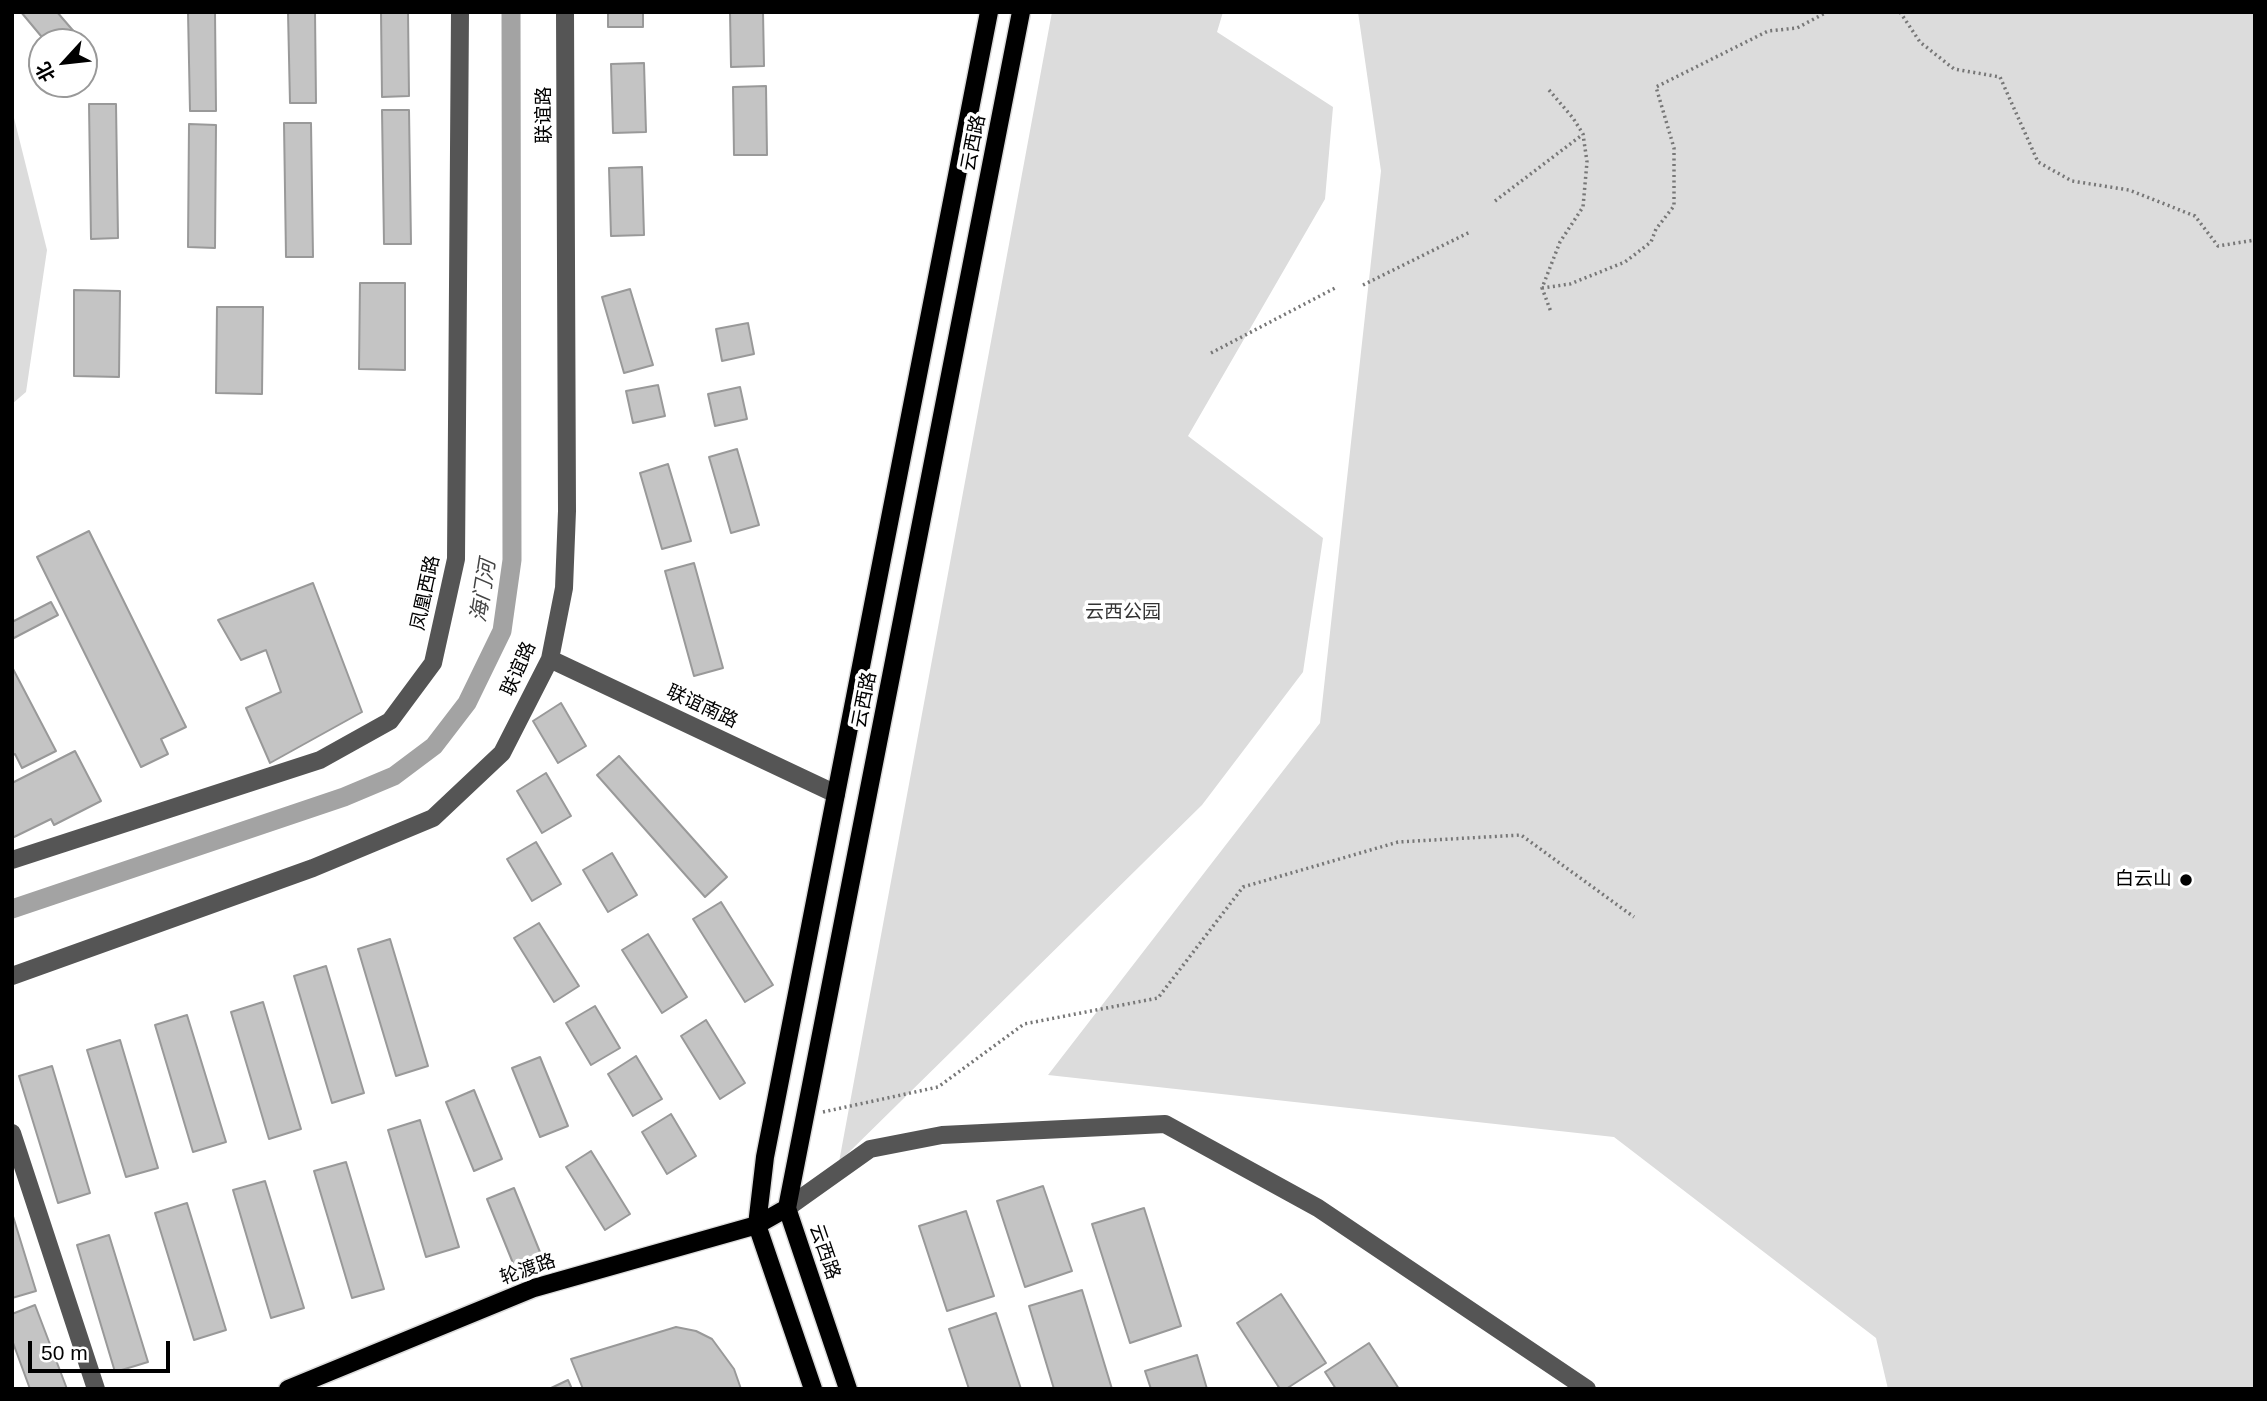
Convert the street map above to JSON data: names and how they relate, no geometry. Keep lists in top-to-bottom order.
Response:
{
  "streets": {
    "main road": ["云西路", "轮渡路"],
    "street": ["联谊路", "凤凰西路", "联谊南路"]
  },
  "crossings": [
    ["联谊路", "联谊南路"],
    ["云西路", "联谊南路"],
    ["云西路", "轮渡路"]
  ],
  "water": ["海门河"],
  "parks": ["云西公园"],
  "places": ["白云山"],
  "scale_bar": "50 m",
  "north": "bottom left"
}
